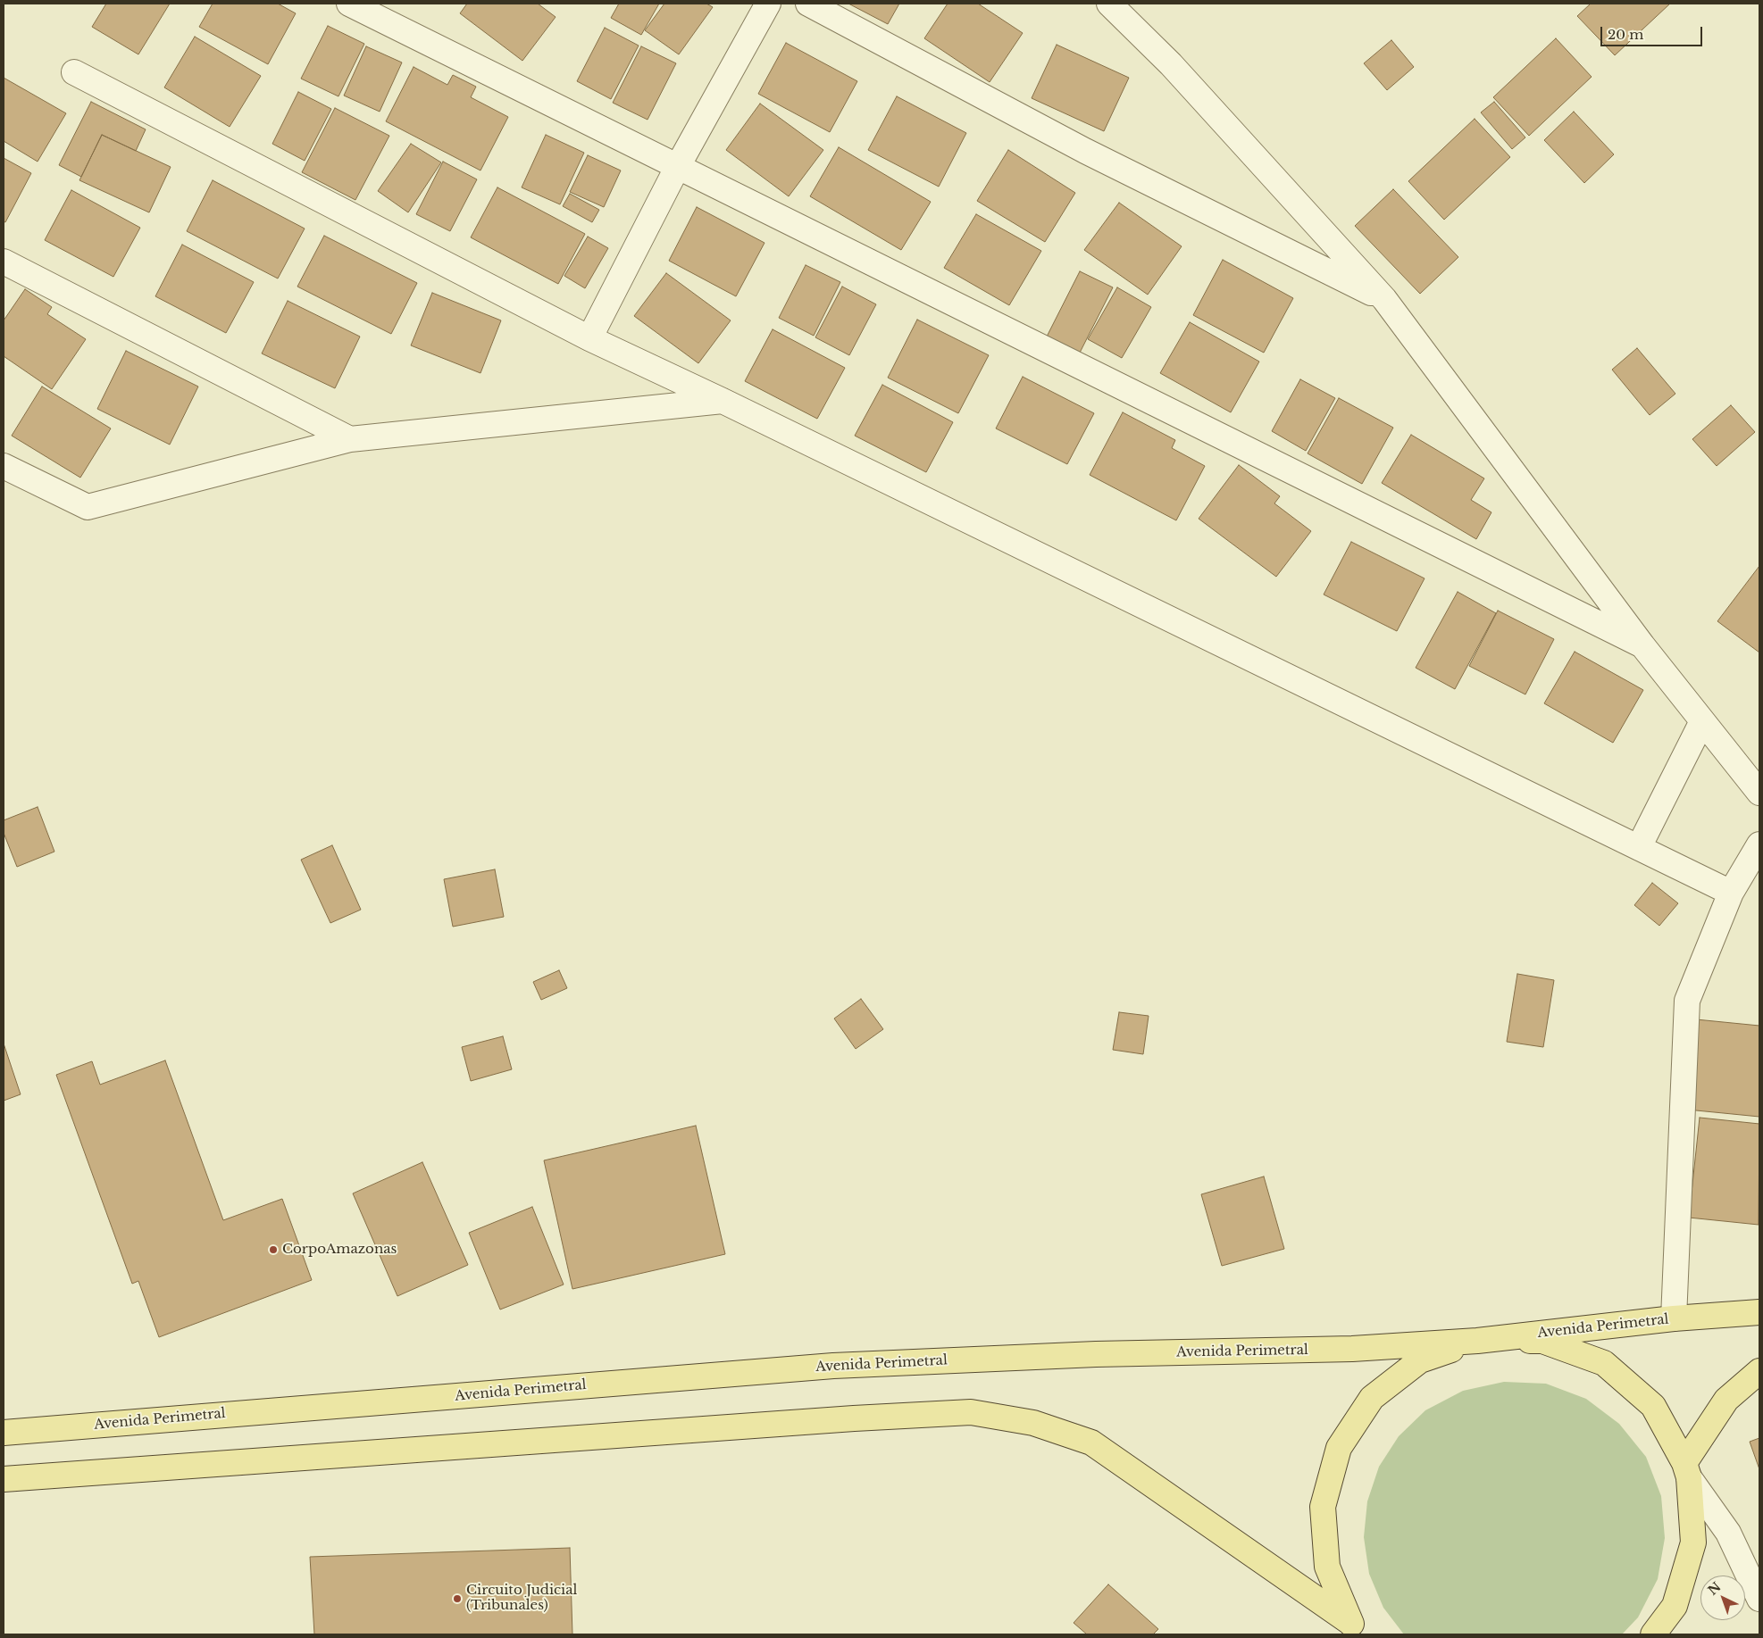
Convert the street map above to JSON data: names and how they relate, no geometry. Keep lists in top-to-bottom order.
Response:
{
  "streets": {
    "main road": ["Avenida Perimetral"]
  },
  "places": ["CorpoAmazonas", "Circuito Judicial (Tribunales)"],
  "scale_bar": "20 m",
  "north": "top left"
}
